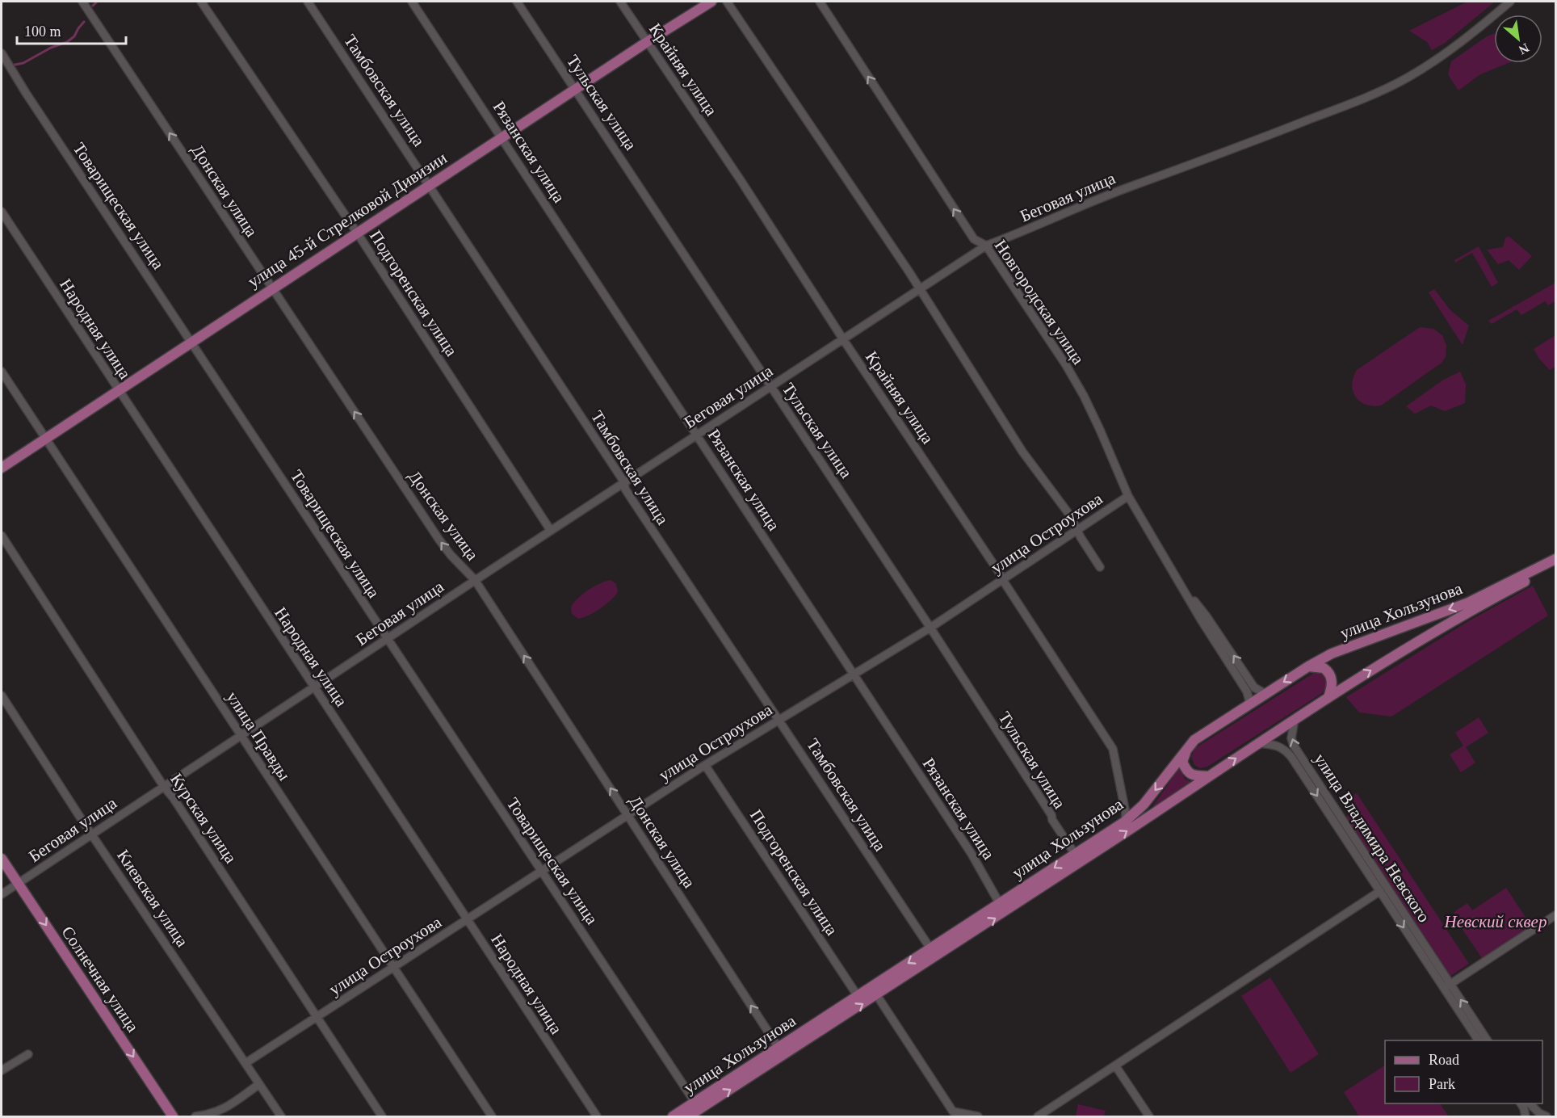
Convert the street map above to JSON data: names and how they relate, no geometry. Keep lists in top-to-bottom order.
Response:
{
  "streets": {
    "main road": ["улица 45-й Стрелковой Дивизии", "улица Хользунова", "Солнечная улица"],
    "street": [
      "Крайняя улица",
      "Тамбовская улица",
      "Тульская улица",
      "Рязанская улица",
      "Донская улица",
      "Беговая улица",
      "Товарищеская улица",
      "Подгоренская улица",
      "Новгородская улица",
      "Народная улица",
      "улица Остроухова",
      "улица Правды",
      "Курская улица",
      "улица Владимира Невского",
      "Киевская улица"
    ]
  },
  "crossings": [
    ["Крайняя улица", "Беговая улица"],
    ["Крайняя улица", "улица 45-й Стрелковой Дивизии"],
    ["Крайняя улица", "улица Остроухова"],
    ["Крайняя улица", "улица Хользунова"],
    ["Тамбовская улица", "Беговая улица"],
    ["Тамбовская улица", "улица 45-й Стрелковой Дивизии"],
    ["Тамбовская улица", "улица Остроухова"],
    ["Тамбовская улица", "улица Хользунова"],
    ["Тульская улица", "Беговая улица"],
    ["Тульская улица", "улица 45-й Стрелковой Дивизии"],
    ["Тульская улица", "улица Остроухова"],
    ["Тульская улица", "улица Хользунова"],
    ["Рязанская улица", "Беговая улица"],
    ["Рязанская улица", "улица 45-й Стрелковой Дивизии"],
    ["Рязанская улица", "улица Остроухова"],
    ["Рязанская улица", "улица Хользунова"],
    ["Донская улица", "Беговая улица"],
    ["Донская улица", "улица 45-й Стрелковой Дивизии"],
    ["Донская улица", "улица Остроухова"],
    ["Донская улица", "улица Хользунова"],
    ["Беговая улица", "Товарищеская улица"],
    ["Беговая улица", "Подгоренская улица"],
    ["Беговая улица", "Новгородская улица"],
    ["Беговая улица", "Народная улица"],
    ["Беговая улица", "улица Правды"],
    ["Беговая улица", "Курская улица"],
    ["Беговая улица", "Киевская улица"],
    ["Беговая улица", "Солнечная улица"],
    ["Товарищеская улица", "улица 45-й Стрелковой Дивизии"],
    ["Товарищеская улица", "улица Остроухова"],
    ["Товарищеская улица", "улица Хользунова"],
    ["улица 45-й Стрелковой Дивизии", "Подгоренская улица"],
    ["улица 45-й Стрелковой Дивизии", "Народная улица"],
    ["улица 45-й Стрелковой Дивизии", "улица Правды"],
    ["Подгоренская улица", "улица Остроухова"],
    ["Подгоренская улица", "улица Хользунова"],
    ["Новгородская улица", "улица Остроухова"],
    ["Новгородская улица", "улица Хользунова"],
    ["Народная улица", "улица Остроухова"],
    ["улица Остроухова", "улица Правды"],
    ["улица Остроухова", "Курская улица"],
    ["улица Остроухова", "Киевская улица"],
    ["улица Хользунова", "улица Владимира Невского"]
  ],
  "one_way": ["Донская улица", "Солнечная улица"],
  "parks": ["Невский сквер"],
  "legend": ["Road", "Park"],
  "scale_bar": "100 m",
  "north": "bottom right"
}
